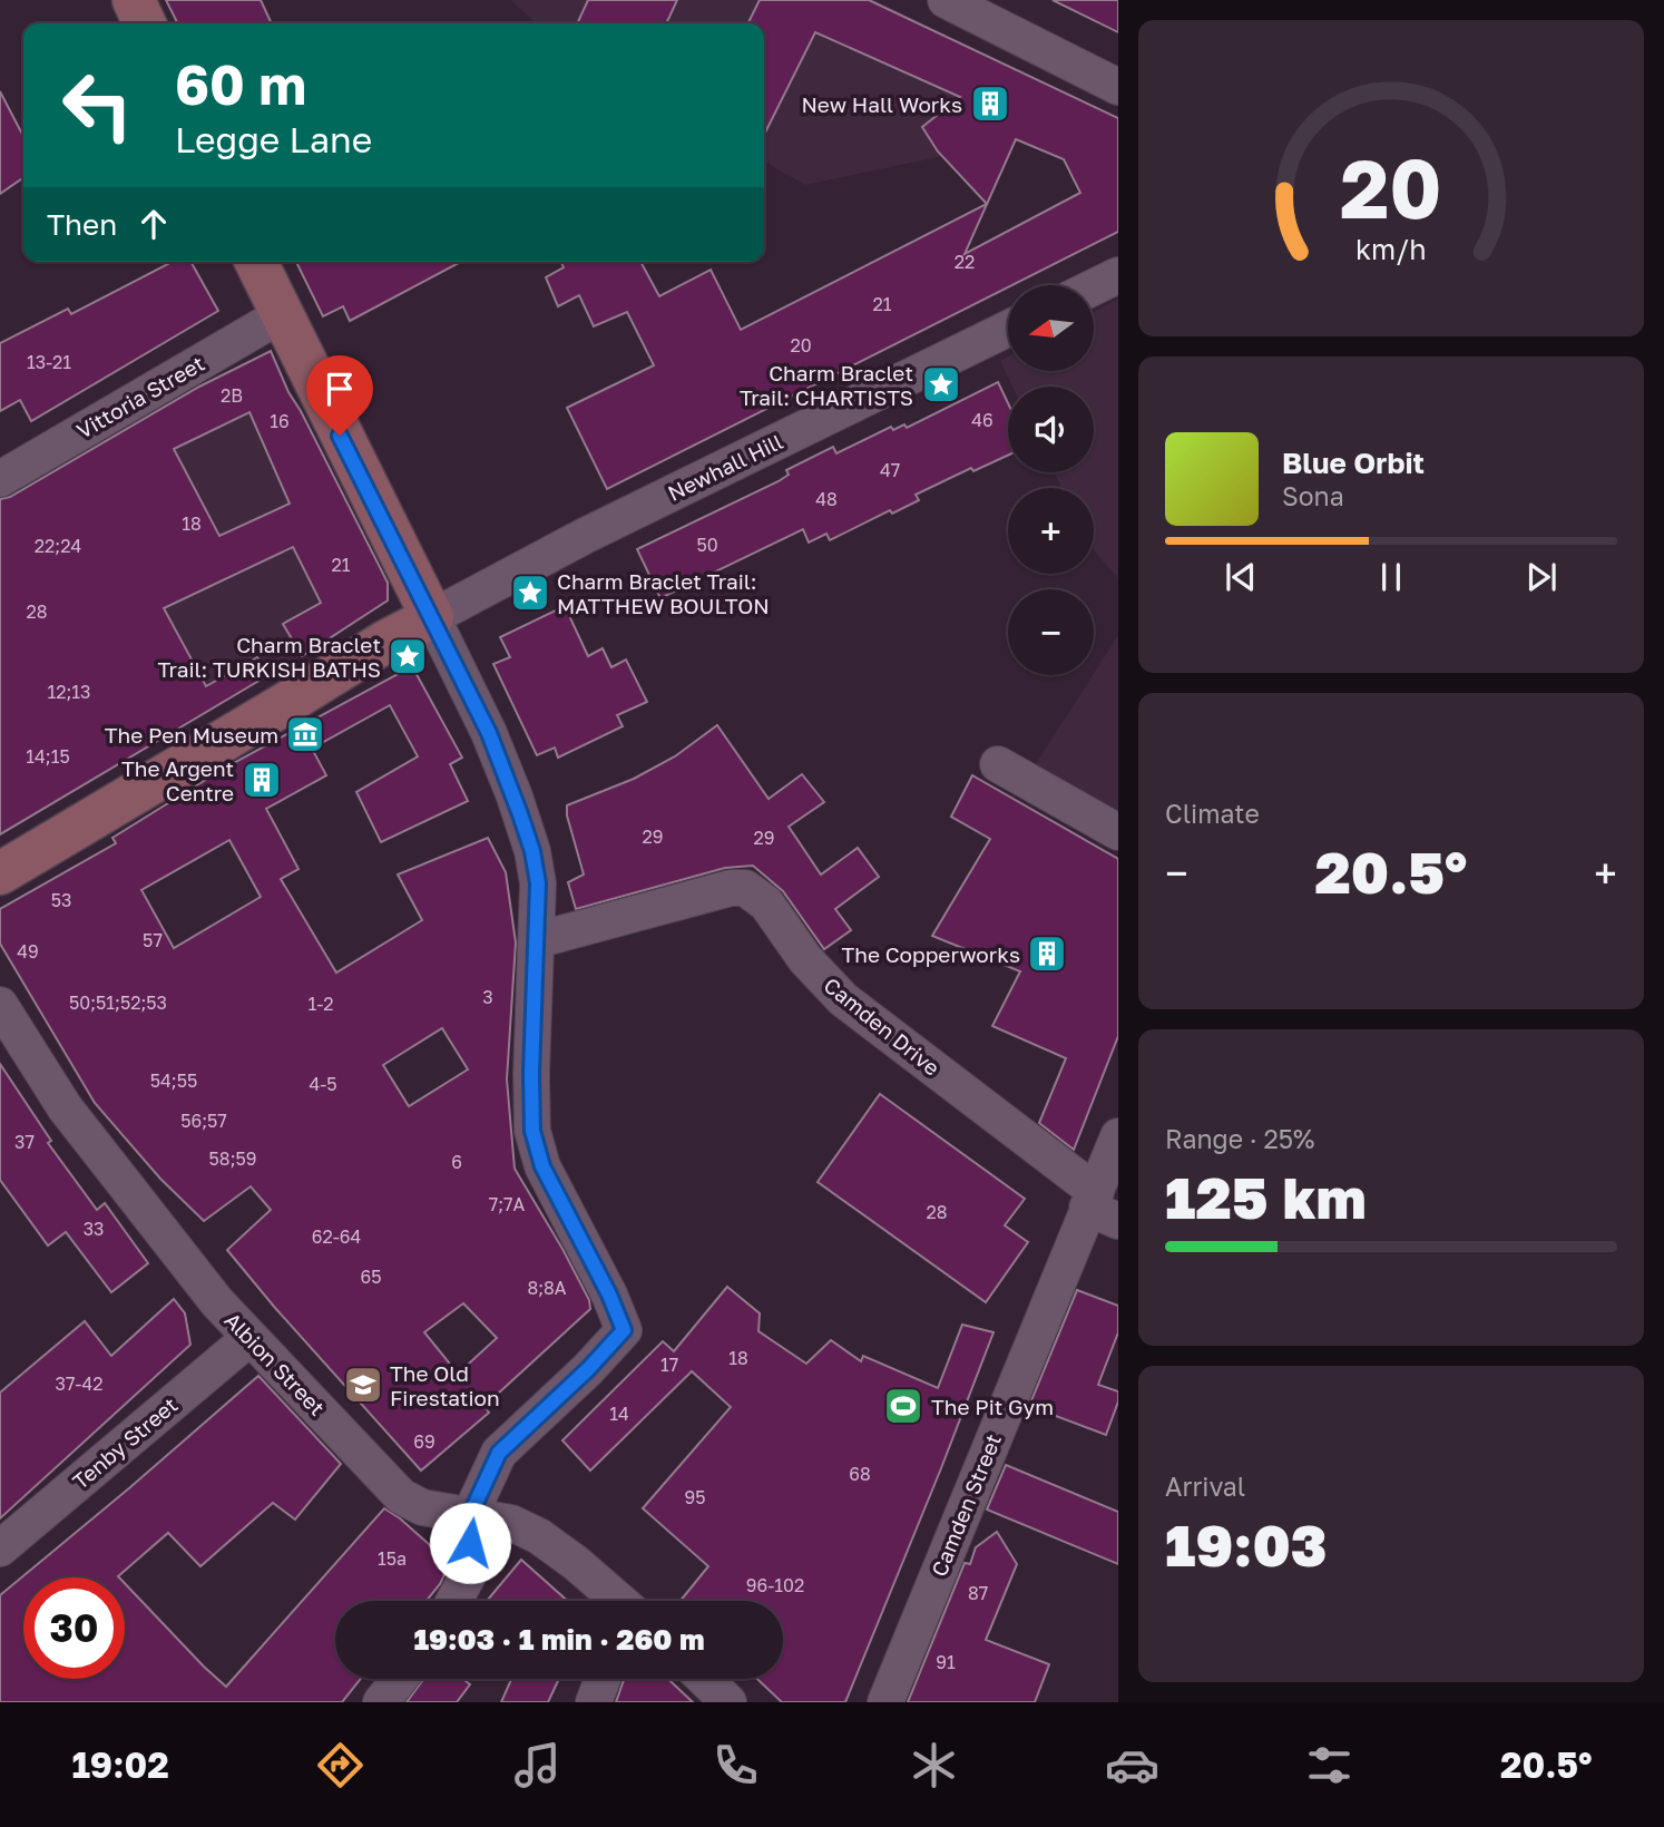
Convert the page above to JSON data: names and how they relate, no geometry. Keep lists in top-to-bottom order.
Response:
{
  "streets": {
    "street": [
      "Vittoria Street",
      "Newhall Hill",
      "Camden Drive",
      "Albion Street",
      "Tenby Street",
      "Camden Street"
    ]
  },
  "crossings": [
    ["Camden Drive", "Camden Street"],
    ["Albion Street", "Tenby Street"]
  ],
  "places": {
    "building": ["New Hall Works", "The Argent Centre", "The Copperworks"],
    "place": ["Charm Braclet Trail: CHARTISTS", "Charm Braclet Trail: MATTHEW BOULTON", "Charm Braclet Trail: TURKISH BATHS"],
    "museum": ["The Pen Museum"],
    "school or university": ["The Old Firestation"],
    "sports": ["The Pit Gym"]
  },
  "house_numbers": [
    "22",
    "21",
    "20",
    "13-21",
    "2B",
    "46",
    "16",
    "47",
    "48",
    "18",
    "50",
    "22;24",
    "21",
    "28",
    "12;13",
    "14;15",
    "29",
    "29",
    "53",
    "57",
    "49",
    "3",
    "50;51;52;53",
    "1-2",
    "54;55",
    "4-5",
    "56;57",
    "37",
    "58;59",
    "6",
    "7;7A",
    "28",
    "33",
    "62-64",
    "65",
    "8;8A",
    "18",
    "17",
    "37-42",
    "14",
    "69",
    "68",
    "95",
    "15a",
    "96-102",
    "87",
    "91"
  ],
  "north": "left",
  "page": {
    "turn": ["60 m", "Legge Lane"],
    "then": "Then",
    "map_buttons": ["+", "−"],
    "song": ["Blue Orbit", "Sona"],
    "tile": [
      "Climate",
      ["Range · 25%", "125 km"],
      ["Arrival", "19:03"]
    ],
    "heat": ["−", "20.5°", "+"],
    "limit": "30",
    "trip": "19:03 · 1 min · 260 m",
    "tabs": ["19:02", "20.5°"],
    "gauge": ["20", "km/h"]
  }
}
